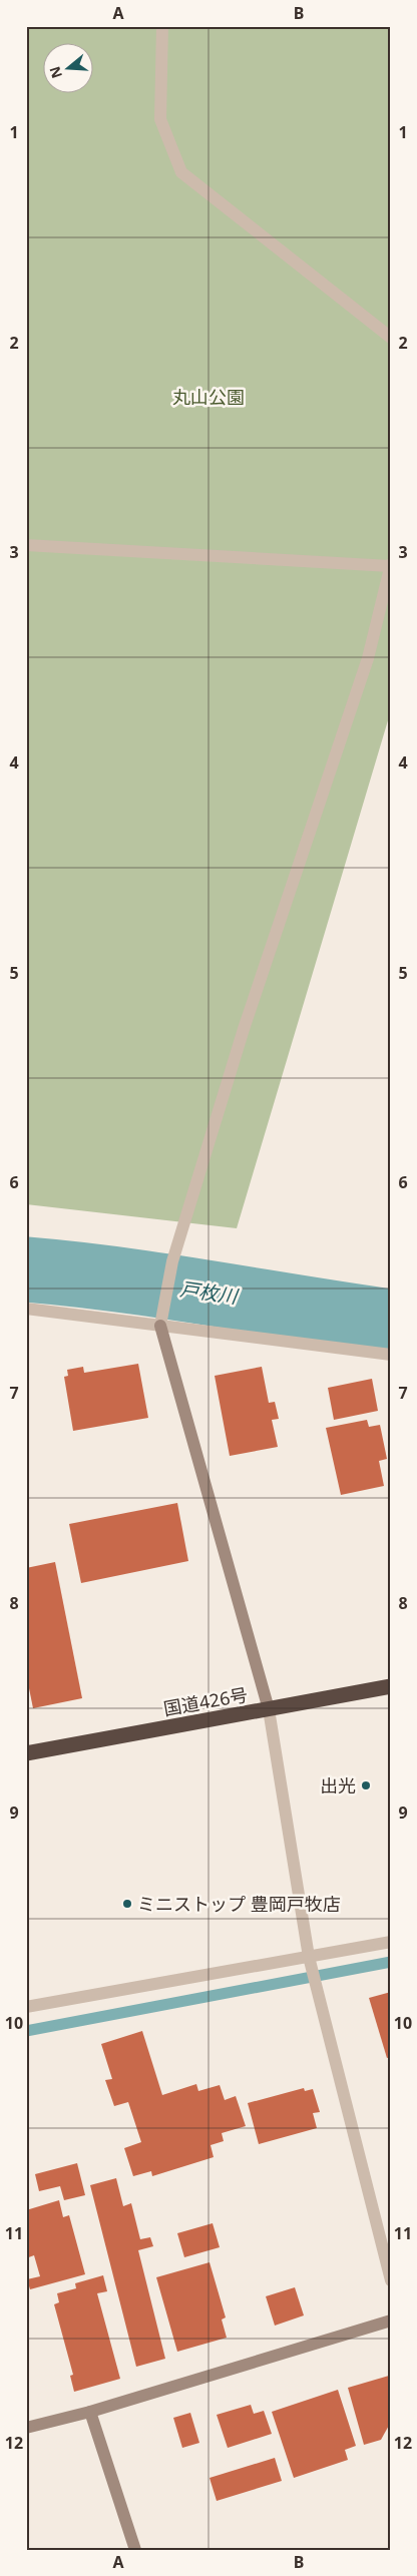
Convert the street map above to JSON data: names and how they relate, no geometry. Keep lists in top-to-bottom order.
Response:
{
  "streets": {
    "highway": ["国道426号"]
  },
  "water": ["戸枚川"],
  "parks": ["丸山公園"],
  "places": ["出光", "ミニストップ 豊岡戸牧店"],
  "north": "left",
  "grid": {
    "columns": ["A", "B"],
    "rows": [
      "1",
      "2",
      "3",
      "4",
      "5",
      "6",
      "7",
      "8",
      "9",
      "10",
      "11",
      "12"
    ]
  }
}
